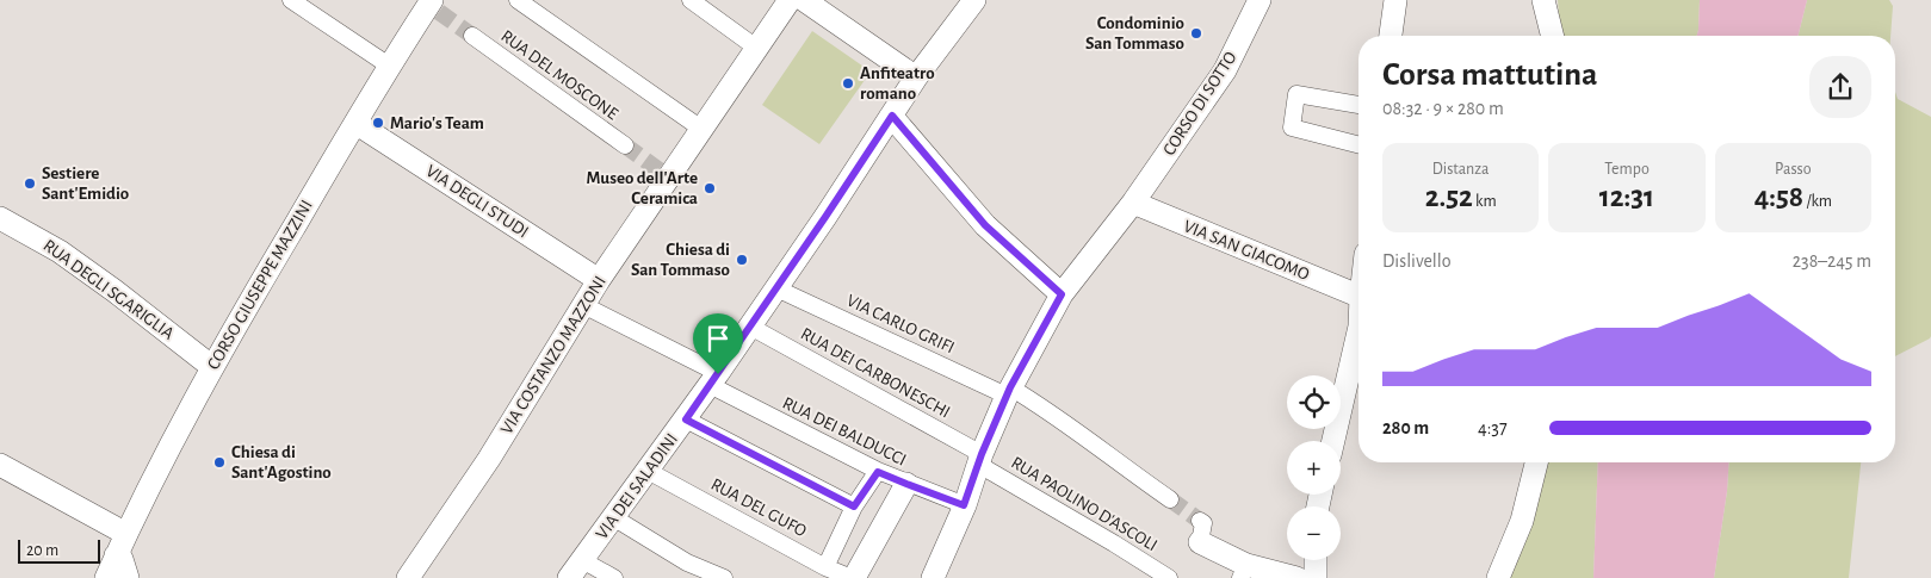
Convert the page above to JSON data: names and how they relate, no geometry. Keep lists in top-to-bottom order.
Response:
{
  "streets": {
    "street": [
      "RUA DEL MOSCONE",
      "CORSO DI SOTTO",
      "VIA DEGLI STUDI",
      "VIA SAN GIACOMO",
      "CORSO GIUSEPPE MAZZINI",
      "RUA DEGLI SGARIGLIA",
      "VIA CARLO GRIFI",
      "VIA COSTANZO MAZZONI",
      "RUA DEI CARBONESCHI",
      "RUA DEI BALDUCCI",
      "VIA DEI SALADINI",
      "RUA PAOLINO D'ASCOLI",
      "RUA DEL GUFO"
    ]
  },
  "crossings": [
    ["CORSO DI SOTTO", "VIA SAN GIACOMO"],
    ["CORSO DI SOTTO", "VIA CARLO GRIFI"],
    ["CORSO DI SOTTO", "RUA DEI CARBONESCHI"],
    ["CORSO DI SOTTO", "RUA DEI BALDUCCI"],
    ["CORSO DI SOTTO", "RUA PAOLINO D'ASCOLI"],
    ["VIA DEGLI STUDI", "CORSO GIUSEPPE MAZZINI"],
    ["VIA DEGLI STUDI", "VIA COSTANZO MAZZONI"],
    ["CORSO GIUSEPPE MAZZINI", "RUA DEGLI SGARIGLIA"],
    ["VIA CARLO GRIFI", "VIA DEI SALADINI"],
    ["VIA COSTANZO MAZZONI", "RUA DEI BALDUCCI"],
    ["RUA DEI CARBONESCHI", "VIA DEI SALADINI"],
    ["RUA DEI CARBONESCHI", "RUA PAOLINO D'ASCOLI"],
    ["RUA DEI BALDUCCI", "VIA DEI SALADINI"],
    ["VIA DEI SALADINI", "RUA DEL GUFO"]
  ],
  "places": [
    "Condominio San Tommaso",
    "Anfiteatro romano",
    "Mario's Team",
    "Sestiere Sant'Emidio",
    "Museo dell'Arte Ceramica",
    "Chiesa di San Tommaso",
    "Chiesa di Sant'Agostino"
  ],
  "scale_bar": "20 m",
  "page": {
    "heading": ["Corsa mattutina", "08:32 · 9 × 280 m"],
    "stats": [
      ["Distanza", "2.52 km"],
      ["Tempo", "12:31"],
      ["Passo", "4:58 /km"]
    ],
    "chart": ["Dislivello", "238–245 m"],
    "map_buttons": ["+", "−"],
    "list": [
      {
        "name": "280 m",
        "note": "4:37"
      }
    ],
    "scale": "20 m"
  }
}
